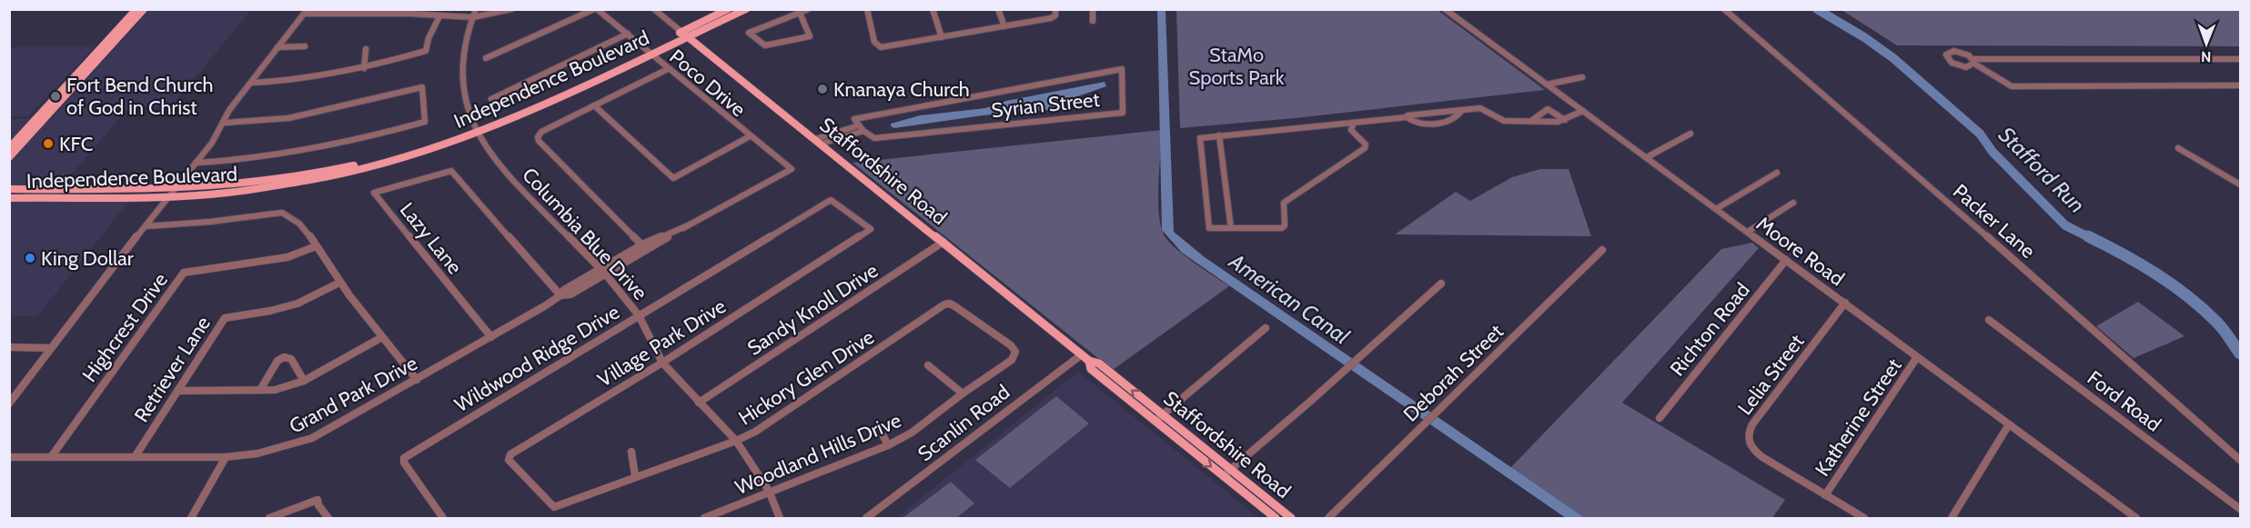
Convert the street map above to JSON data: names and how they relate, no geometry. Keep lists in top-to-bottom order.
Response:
{
  "streets": {
    "main road": ["Independence Boulevard", "Staffordshire Road"],
    "street": [
      "Poco Drive",
      "Syrian Street",
      "Packer Lane",
      "Columbia Blue Drive",
      "Lazy Lane",
      "Moore Road",
      "Sandy Knoll Drive",
      "Highcrest Drive",
      "Richton Road",
      "Village Park Drive",
      "Wildwood Ridge Drive",
      "Retriever Lane",
      "Deborah Street",
      "Lelia Street",
      "Hickory Glen Drive",
      "Grand Park Drive",
      "Ford Road",
      "Katherine Street",
      "Scanlin Road",
      "Woodland Hills Drive"
    ]
  },
  "crossings": [
    ["Independence Boulevard", "Poco Drive"],
    ["Independence Boulevard", "Staffordshire Road"],
    ["Independence Boulevard", "Columbia Blue Drive"],
    ["Poco Drive", "Grand Park Drive"],
    ["Staffordshire Road", "Sandy Knoll Drive"],
    ["Staffordshire Road", "Scanlin Road"],
    ["Columbia Blue Drive", "Sandy Knoll Drive"],
    ["Columbia Blue Drive", "Village Park Drive"],
    ["Columbia Blue Drive", "Wildwood Ridge Drive"],
    ["Columbia Blue Drive", "Hickory Glen Drive"],
    ["Columbia Blue Drive", "Grand Park Drive"],
    ["Columbia Blue Drive", "Woodland Hills Drive"],
    ["Lazy Lane", "Grand Park Drive"],
    ["Moore Road", "Richton Road"],
    ["Moore Road", "Lelia Street"],
    ["Moore Road", "Katherine Street"],
    ["Highcrest Drive", "Grand Park Drive"],
    ["Village Park Drive", "Wildwood Ridge Drive"],
    ["Village Park Drive", "Hickory Glen Drive"],
    ["Retriever Lane", "Grand Park Drive"],
    ["Lelia Street", "Katherine Street"],
    ["Hickory Glen Drive", "Woodland Hills Drive"]
  ],
  "water": ["Stafford Run", "American Canal"],
  "parks": ["StaMo Sports Park"],
  "places": [
    "Knanaya Church",
    "Fort Bend Church of God in Christ",
    "KFC",
    "King Dollar"
  ],
  "north": "bottom"
}
